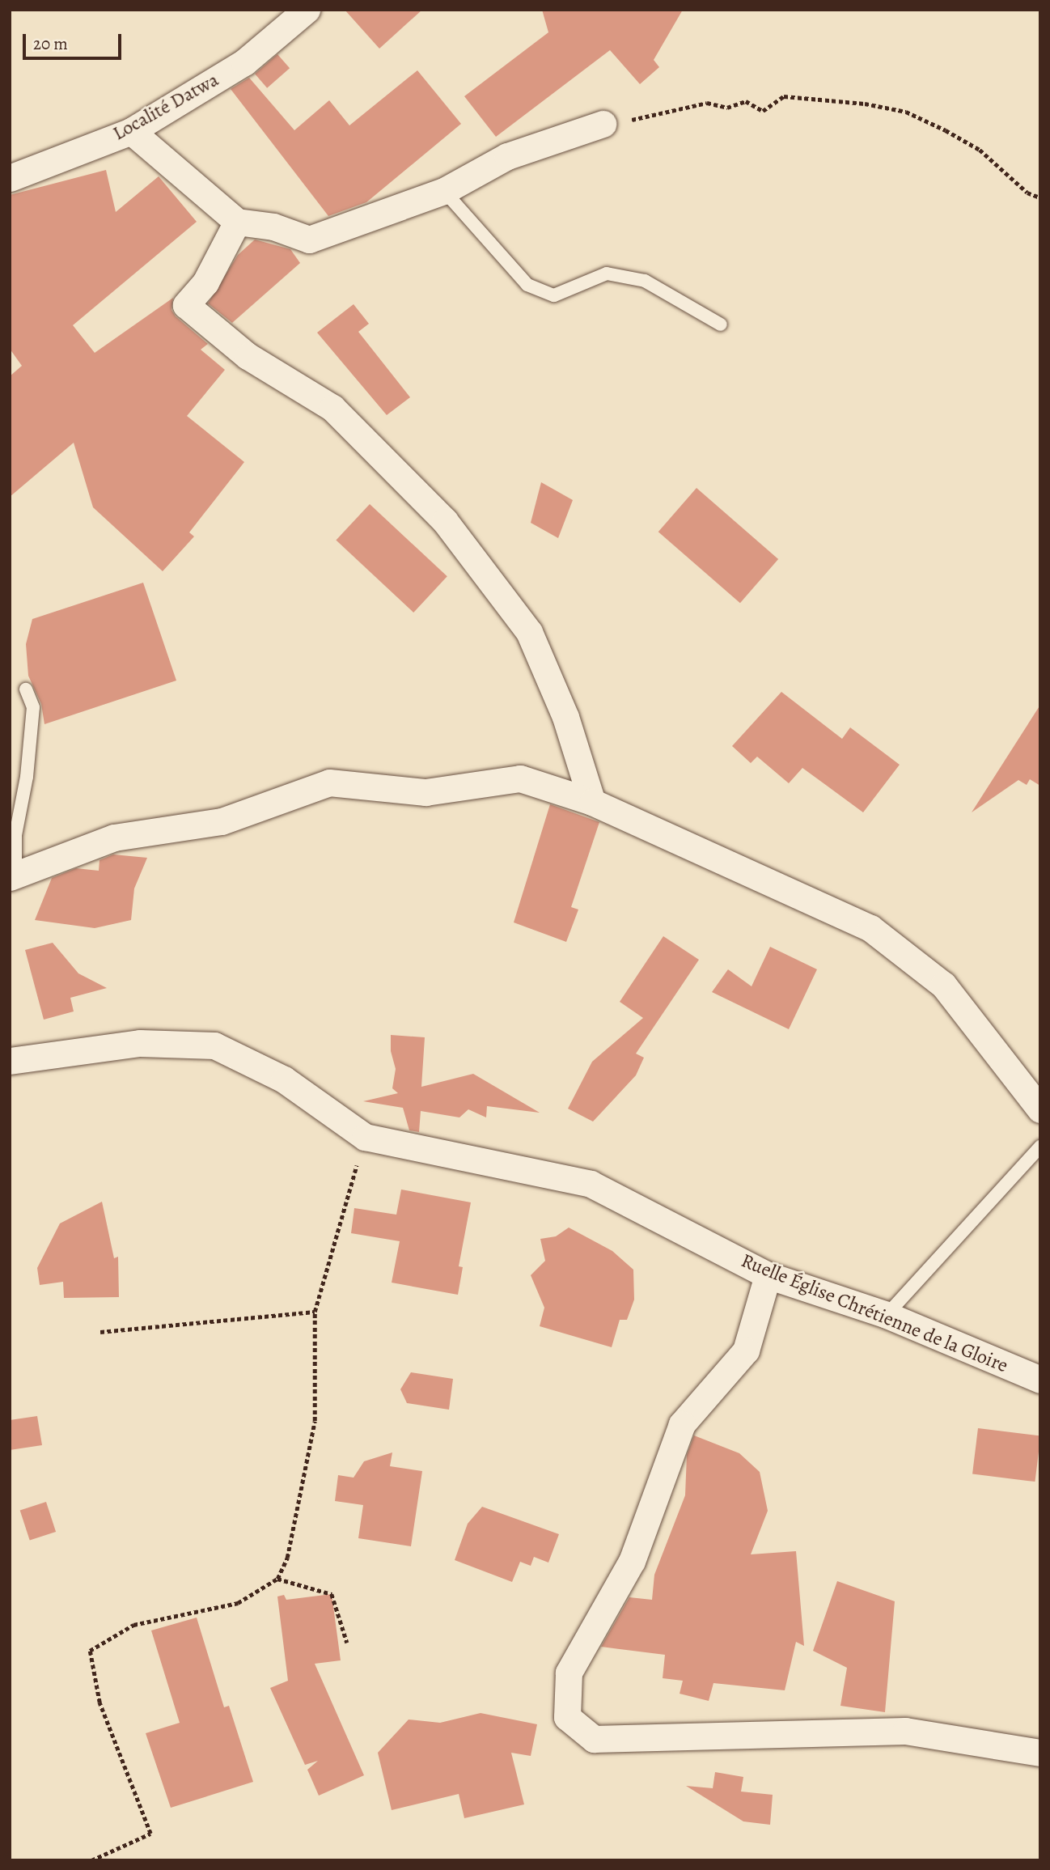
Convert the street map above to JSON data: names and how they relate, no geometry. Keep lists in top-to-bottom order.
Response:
{
  "streets": {
    "street": ["Localité Datwa", "Ruelle Église Chrétienne de la Gloire"]
  },
  "scale_bar": "20 m"
}
